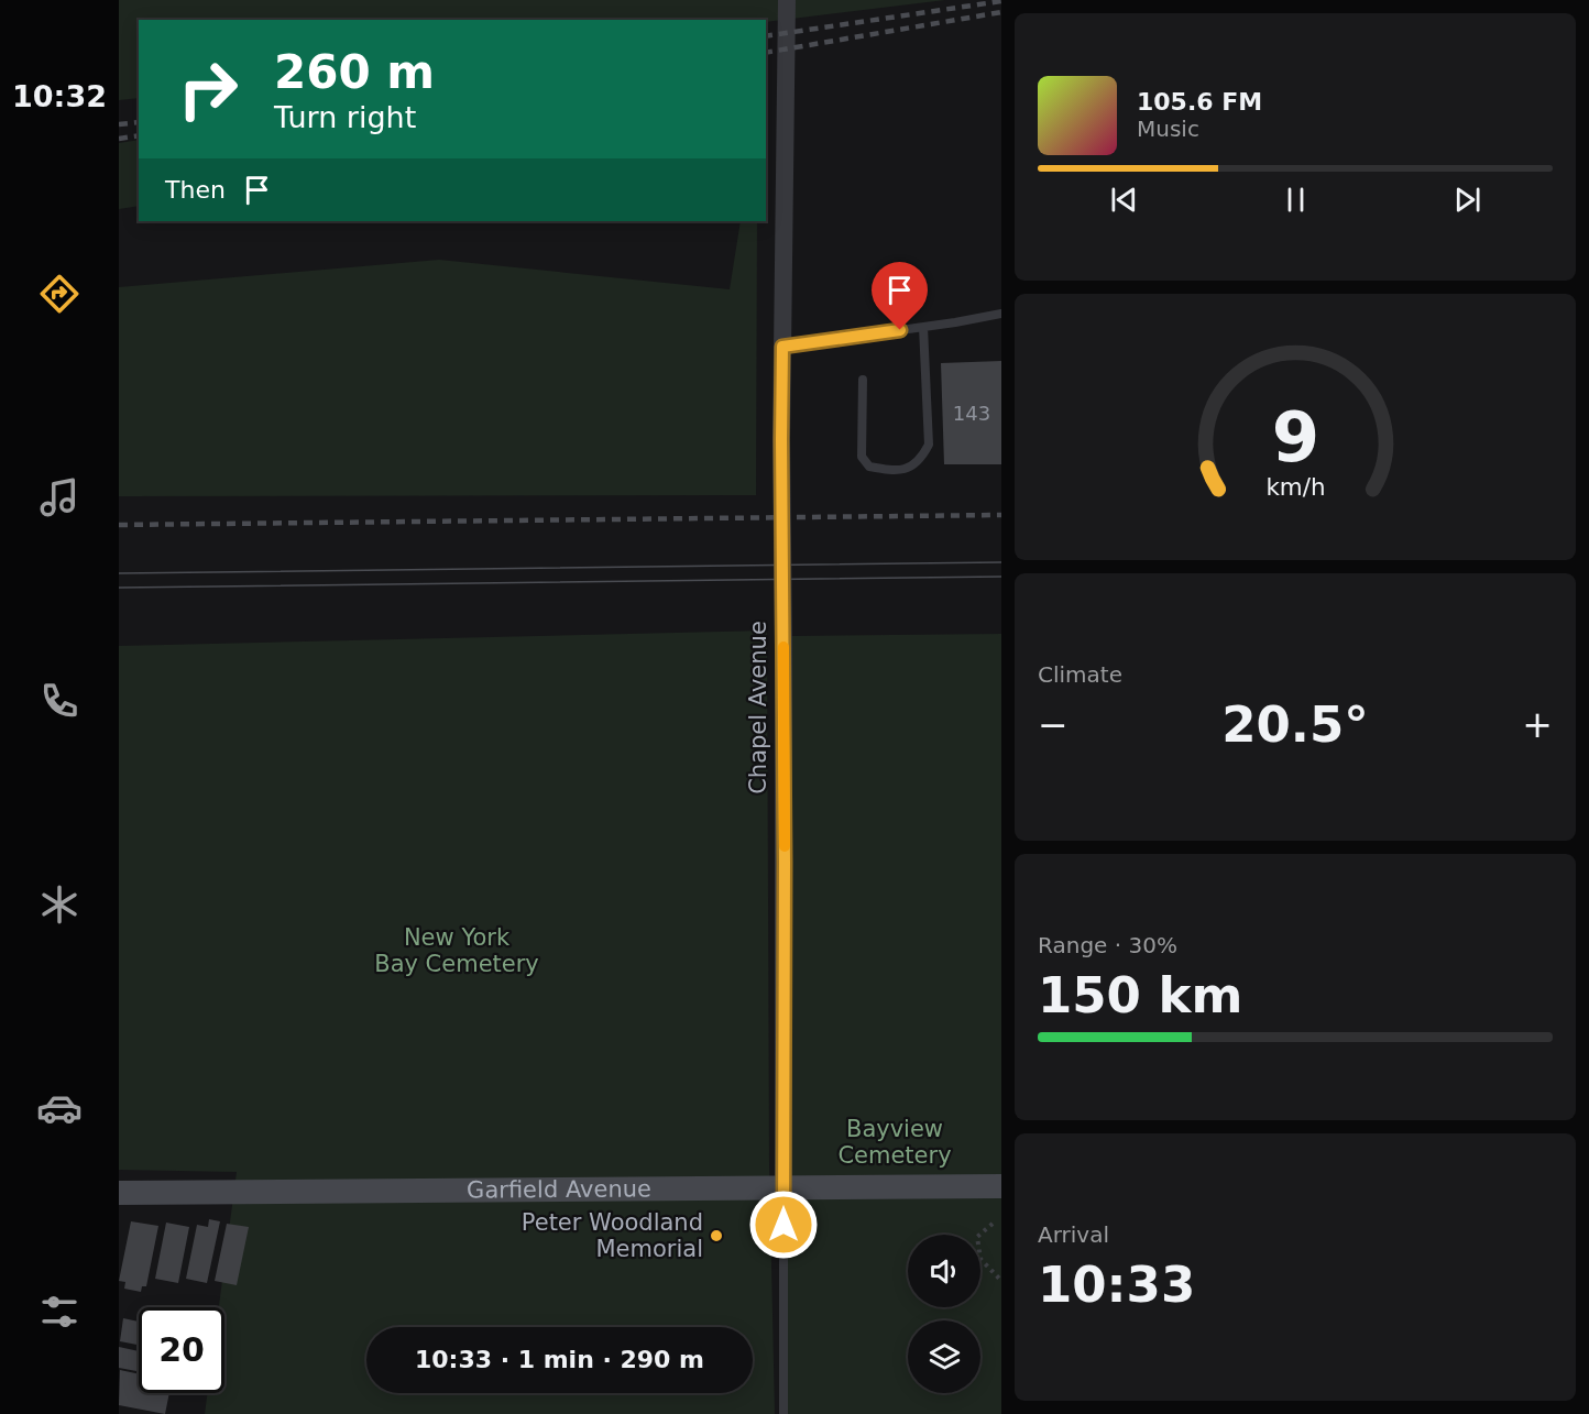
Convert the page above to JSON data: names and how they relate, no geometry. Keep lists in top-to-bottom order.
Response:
{
  "streets": {
    "main road": ["Garfield Avenue"],
    "street": ["Chapel Avenue"]
  },
  "crossings": [
    ["Chapel Avenue", "Garfield Avenue"]
  ],
  "parks": ["New York Bay Cemetery", "Bayview Cemetery"],
  "places": ["Peter Woodland Memorial"],
  "house_numbers": ["143"],
  "page": {
    "tabs": "10:32",
    "turn": ["260 m", "Turn right"],
    "song": ["105.6 FM", "Music"],
    "then": "Then",
    "tile": [
      "Climate",
      ["Range · 30%", "150 km"],
      ["Arrival", "10:33"]
    ],
    "heat": ["−", "20.5°", "+"],
    "limit": "20",
    "trip": "10:33 · 1 min · 290 m",
    "gauge": ["9", "km/h"]
  }
}
